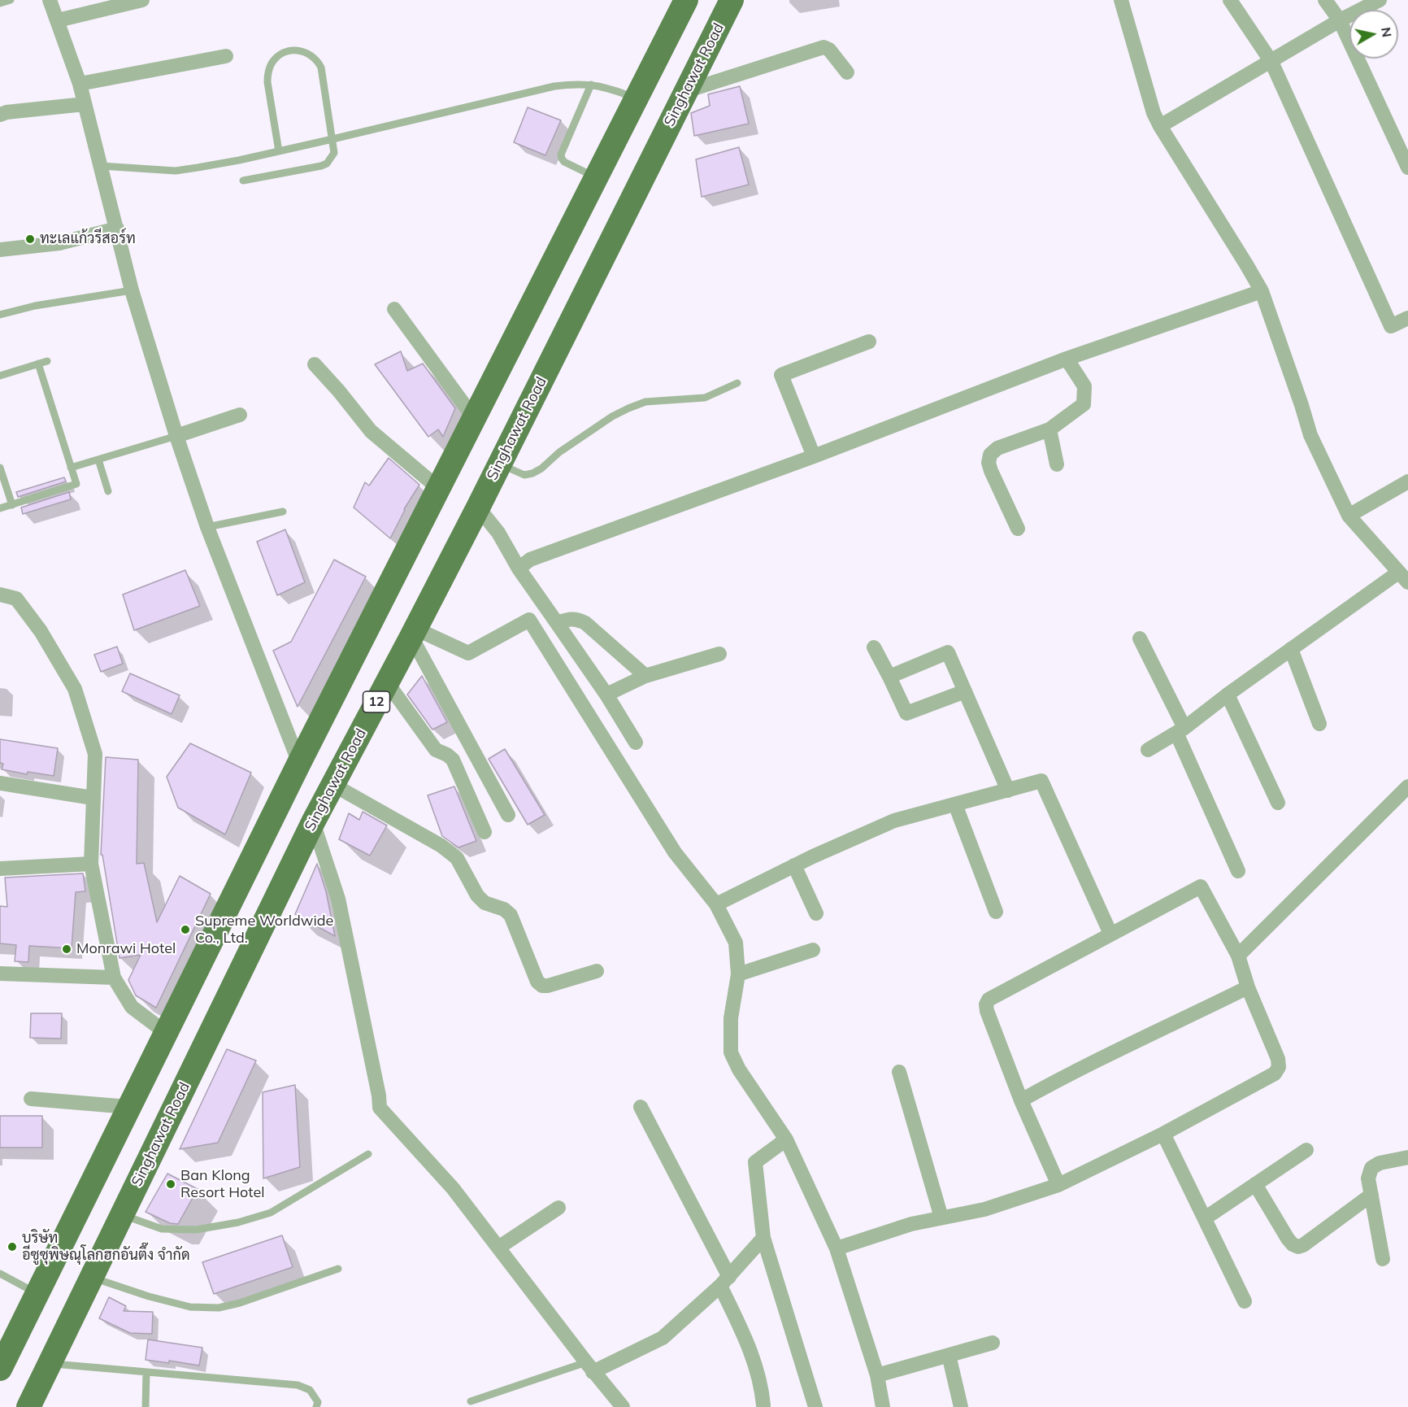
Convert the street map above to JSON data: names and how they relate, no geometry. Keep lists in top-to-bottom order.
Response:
{
  "streets": {
    "main road": ["Singhawat Road", "12"]
  },
  "places": [
    "ทะเลแก้วรีสอร์ท",
    "Supreme Worldwide Co., Ltd.",
    "Monrawi Hotel",
    "Ban Klong Resort Hotel",
    "บริษัท อีซูซุพิษณุโลกฮกอันตึ๊ง จำกัด"
  ],
  "north": "right"
}
